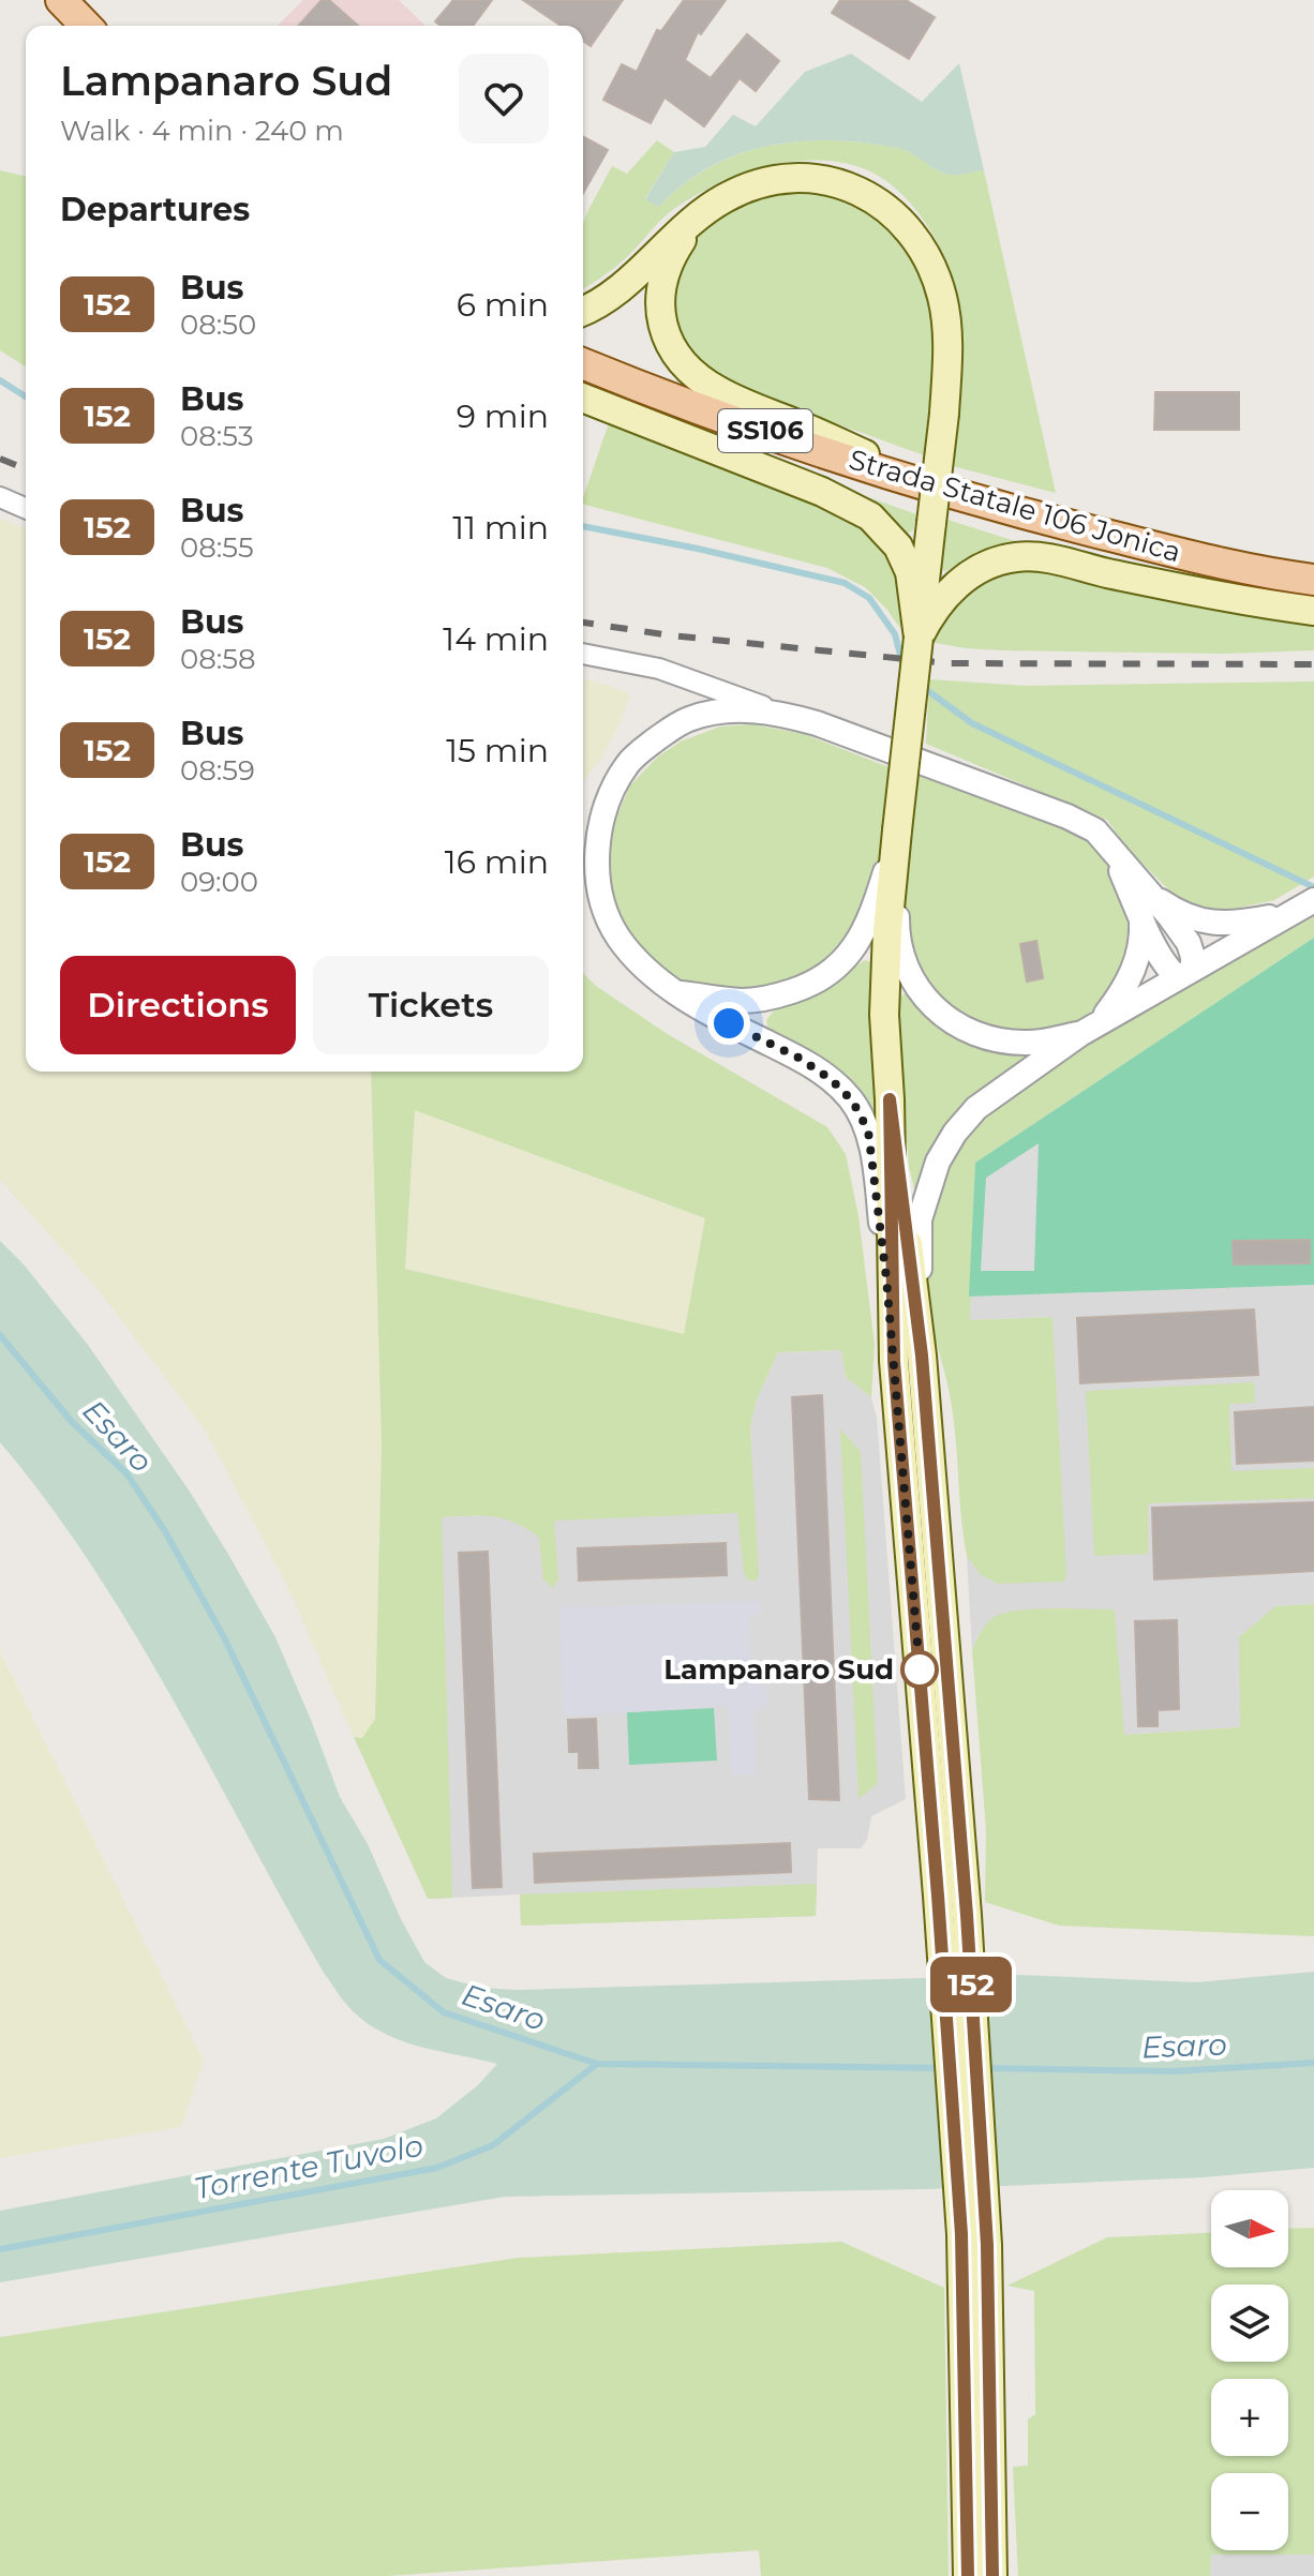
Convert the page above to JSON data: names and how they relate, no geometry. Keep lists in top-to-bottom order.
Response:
{
  "streets": {
    "main road": ["SS106", "Strada Statale 106 Jonica"]
  },
  "water": ["Esaro", "Torrente Tuvolo"],
  "places": ["Lampanaro Sud"],
  "lines": ["bus line 152"],
  "north": "right",
  "page": {
    "on_map": "152",
    "heading": [
      ["Lampanaro Sud", "Walk · 4 min · 240 m"],
      "Departures"
    ],
    "list": [
      {
        "mark": "152",
        "name": "Bus",
        "note": "08:50",
        "value": "6 min"
      },
      {
        "mark": "152",
        "name": "Bus",
        "note": "08:53",
        "value": "9 min"
      },
      {
        "mark": "152",
        "name": "Bus",
        "note": "08:55",
        "value": "11 min"
      },
      {
        "mark": "152",
        "name": "Bus",
        "note": "08:58",
        "value": "14 min"
      },
      {
        "mark": "152",
        "name": "Bus",
        "note": "08:59",
        "value": "15 min"
      },
      {
        "mark": "152",
        "name": "Bus",
        "note": "09:00",
        "value": "16 min"
      }
    ],
    "buttons": ["Directions", "Tickets"],
    "map_buttons": ["+", "−"]
  }
}
